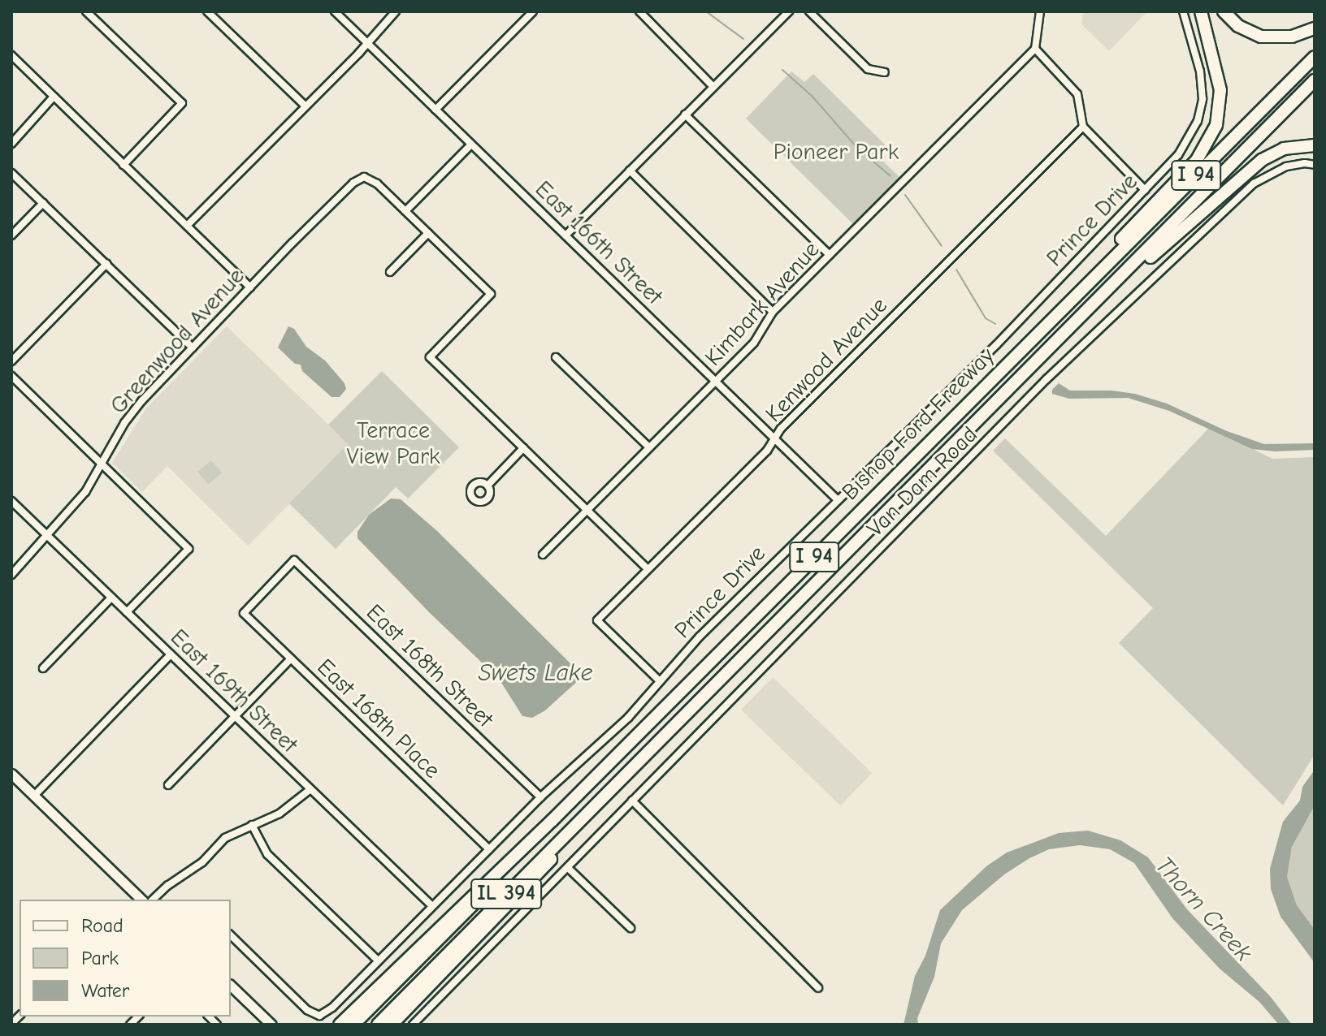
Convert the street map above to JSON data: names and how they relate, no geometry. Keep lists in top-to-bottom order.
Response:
{
  "streets": {
    "highway": ["I 94", "Bishop Ford Freeway", "IL 394"],
    "street": [
      "Prince Drive",
      "East 166th Street",
      "Kimbark Avenue",
      "Greenwood Avenue",
      "Kenwood Avenue",
      "Van Dam Road",
      "East 168th Street",
      "East 169th Street",
      "East 168th Place"
    ]
  },
  "crossings": [
    ["I 94", "Bishop Ford Freeway"],
    ["I 94", "IL 394"],
    ["Prince Drive", "East 166th Street"],
    ["Prince Drive", "Kenwood Avenue"],
    ["Prince Drive", "East 168th Street"],
    ["Prince Drive", "East 169th Street"],
    ["Prince Drive", "East 168th Place"],
    ["East 166th Street", "Kimbark Avenue"],
    ["East 166th Street", "Kenwood Avenue"],
    ["Greenwood Avenue", "East 169th Street"],
    ["Bishop Ford Freeway", "IL 394"],
    ["East 168th Street", "East 168th Place"]
  ],
  "water": ["Swets Lake", "Thorn Creek"],
  "parks": ["Pioneer Park", "Terrace View Park"],
  "legend": ["Road", "Park", "Water"]
}
